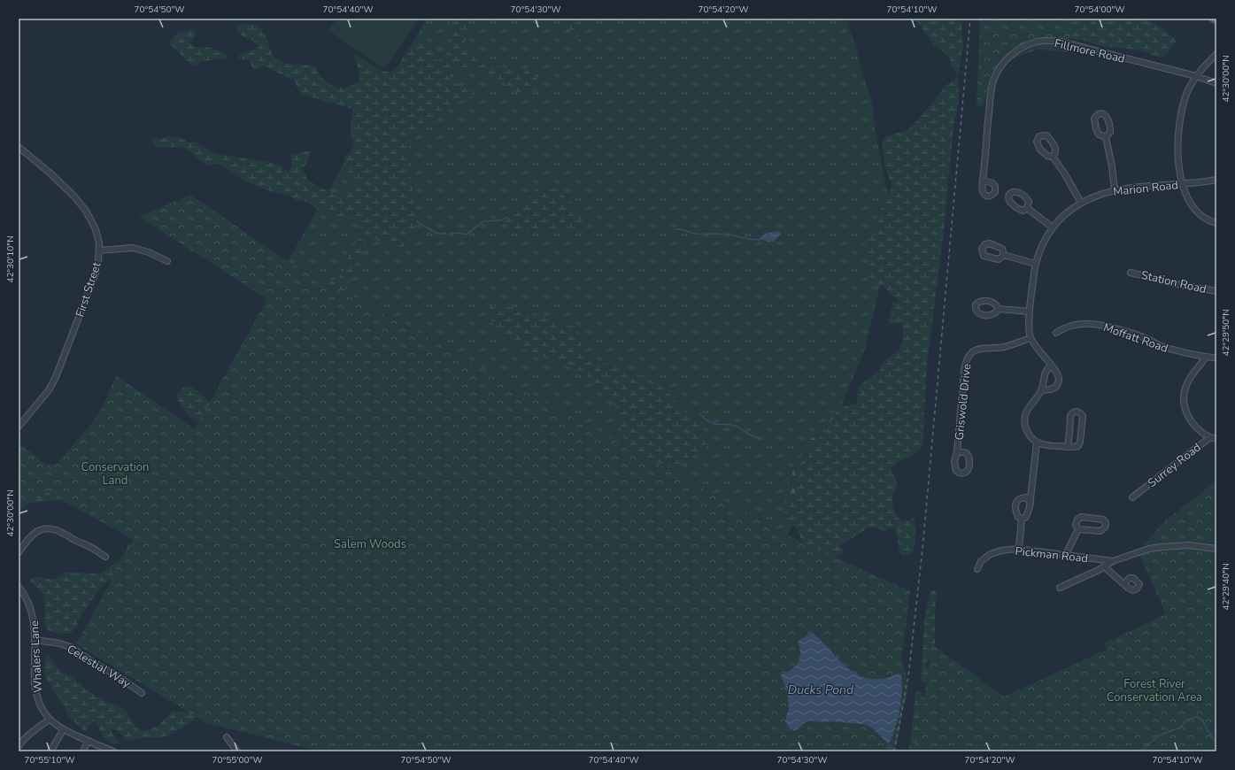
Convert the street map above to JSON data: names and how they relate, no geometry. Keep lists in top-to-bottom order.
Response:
{
  "streets": {
    "street": [
      "Fillmore Road",
      "Marion Road",
      "Station Road",
      "First Street",
      "Moffatt Road",
      "Griswold Drive",
      "Surrey Road",
      "Pickman Road",
      "Whalers Lane",
      "Celestial Way"
    ]
  },
  "crossings": [
    ["Marion Road", "Griswold Drive"],
    ["Whalers Lane", "Celestial Way"]
  ],
  "water": ["Ducks Pond"],
  "parks": ["Conservation Land", "Salem Woods", "Forest River Conservation Area"],
  "coordinates": [
    "70°54'50\"W",
    "70°54'40\"W",
    "70°54'30\"W",
    "70°54'20\"W",
    "70°54'10\"W",
    "70°54'00\"W",
    "42°30'00\"N",
    "42°30'10\"N",
    "42°29'50\"N",
    "42°29'40\"N",
    "70°55'10\"W",
    "70°55'00\"W"
  ]
}
